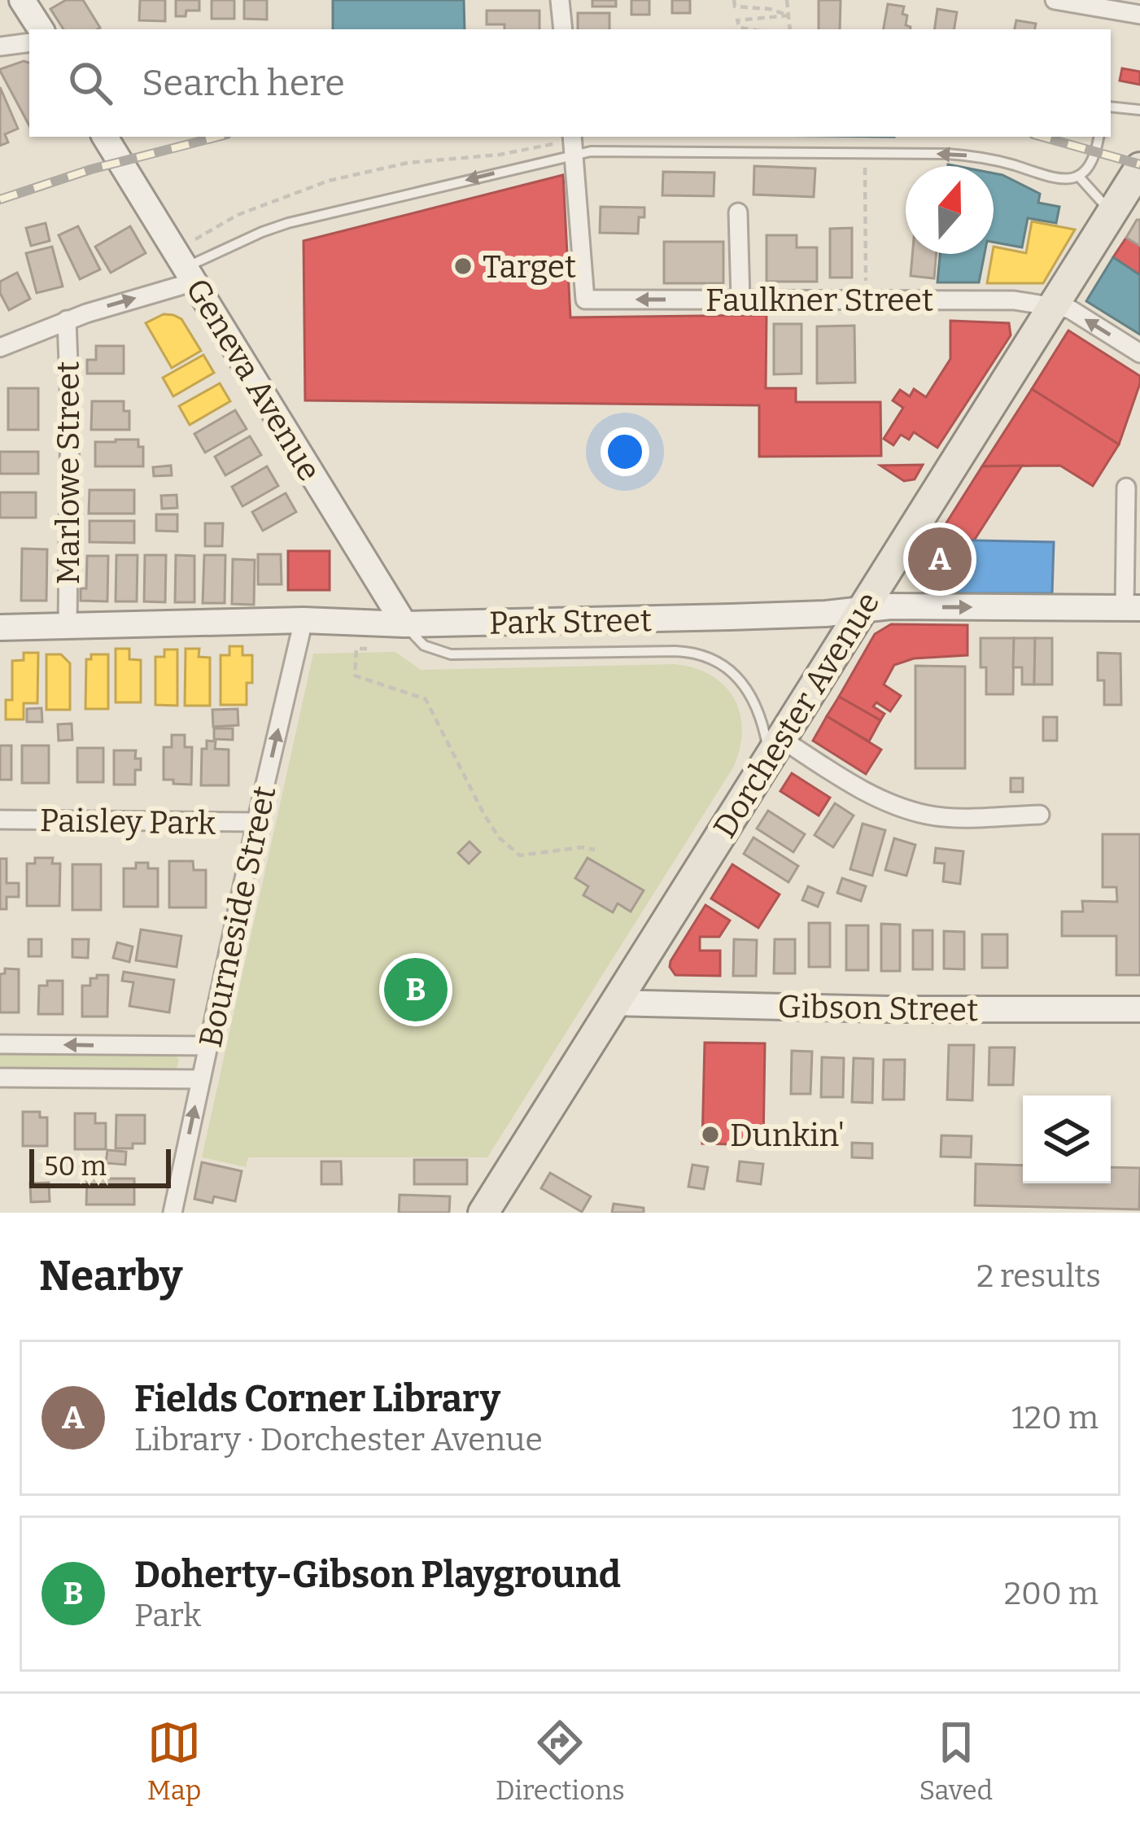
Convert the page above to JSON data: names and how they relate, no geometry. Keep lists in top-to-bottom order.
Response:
{
  "streets": {
    "main road": ["Dorchester Avenue"],
    "street": [
      "Faulkner Street",
      "Geneva Avenue",
      "Marlowe Street",
      "Park Street",
      "Paisley Park",
      "Bourneside Street",
      "Gibson Street"
    ]
  },
  "crossings": [
    ["Faulkner Street", "Dorchester Avenue"],
    ["Geneva Avenue", "Park Street"],
    ["Marlowe Street", "Park Street"],
    ["Park Street", "Dorchester Avenue"],
    ["Park Street", "Bourneside Street"],
    ["Dorchester Avenue", "Gibson Street"],
    ["Paisley Park", "Bourneside Street"]
  ],
  "one_way": ["Bourneside Street"],
  "places": ["Target", "Dunkin'"],
  "scale_bar": "50 m",
  "north": "top",
  "page": {
    "search": "Search here",
    "pins": ["A", "B"],
    "scale": "50 m",
    "heading": ["Nearby", "2 results"],
    "list": [
      {
        "mark": "A",
        "name": "Fields Corner Library",
        "note": "Library · Dorchester Avenue",
        "value": "120 m"
      },
      {
        "mark": "B",
        "name": "Doherty-Gibson Playground",
        "note": "Park",
        "value": "200 m"
      }
    ],
    "nav": ["Map", "Directions", "Saved"]
  }
}
